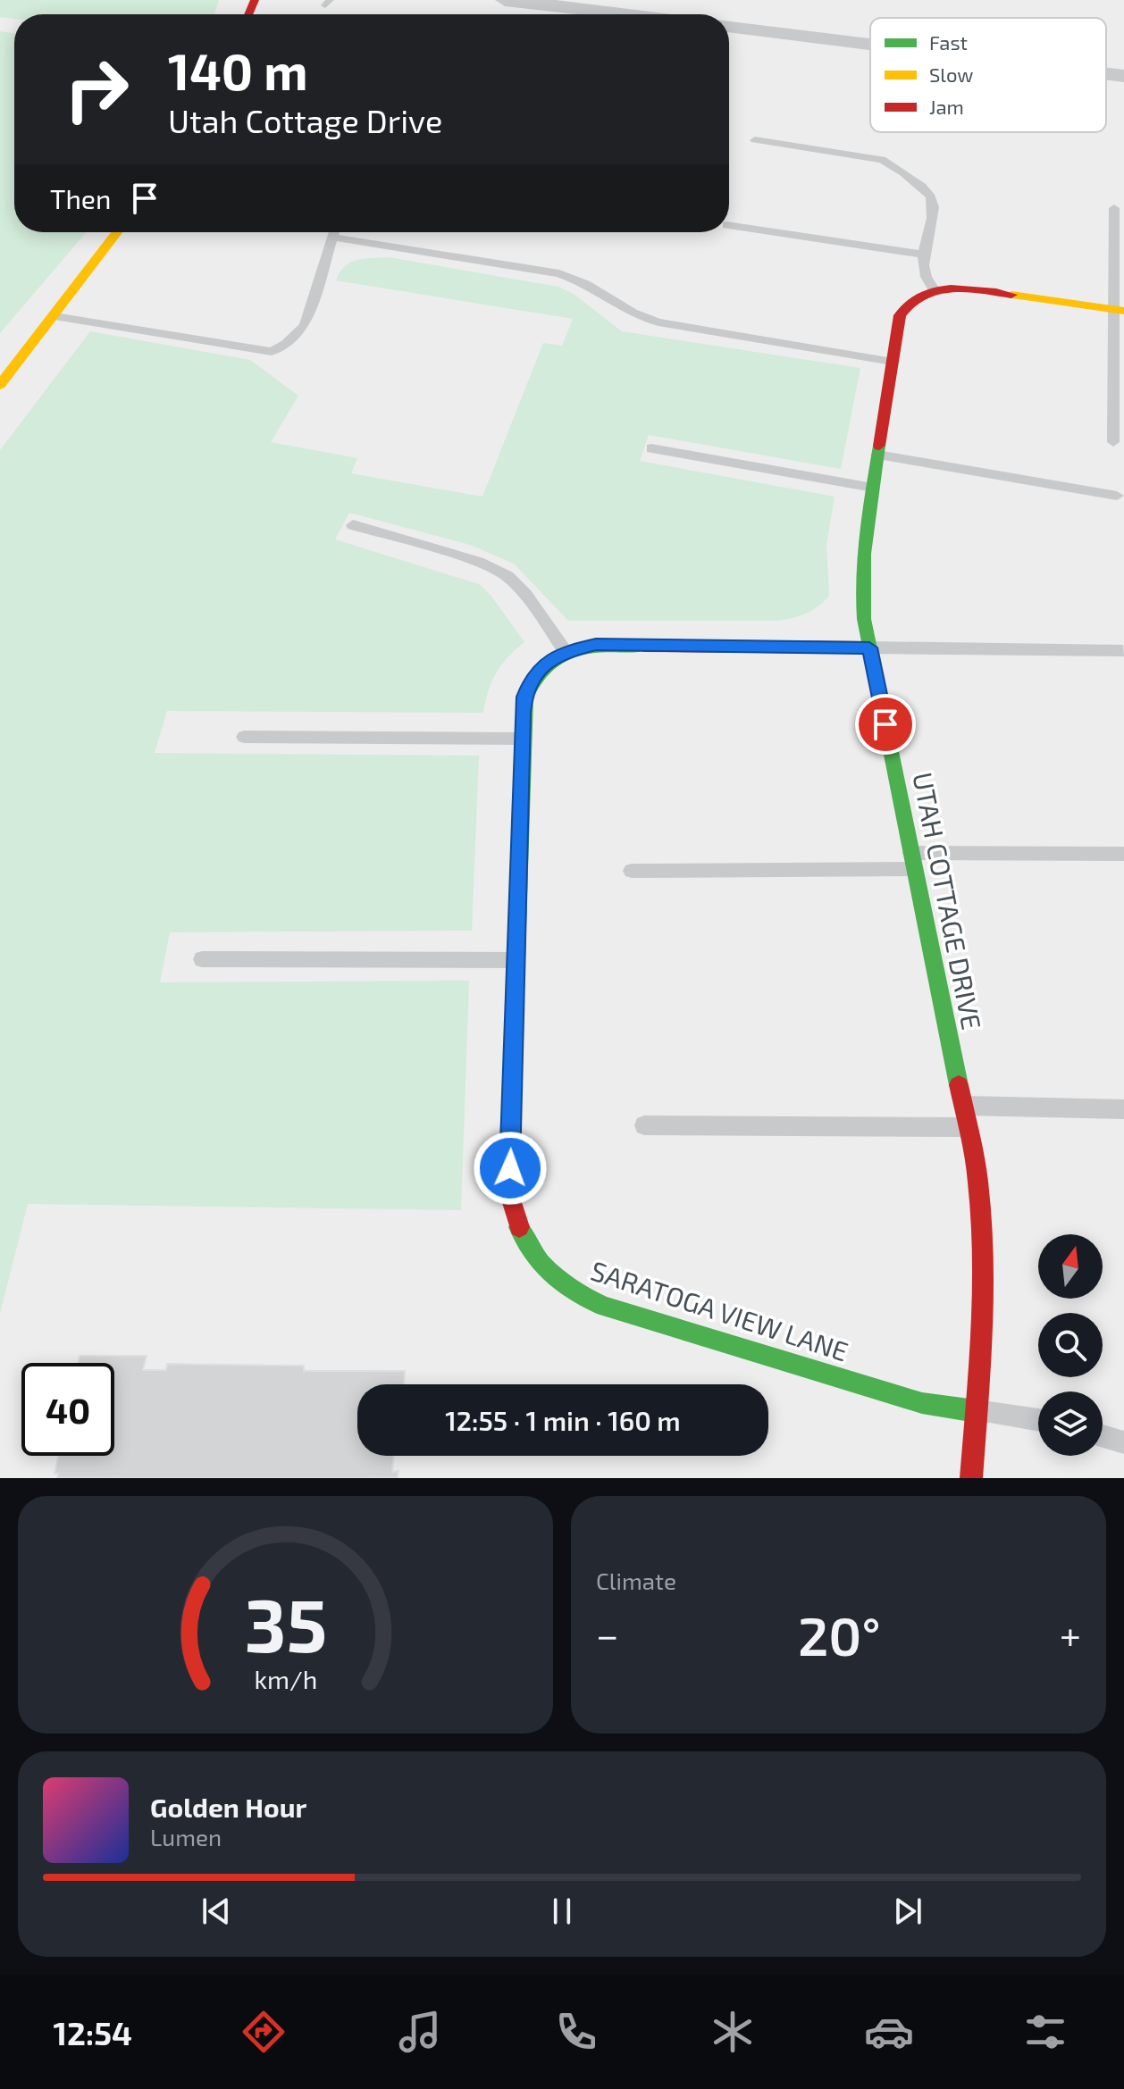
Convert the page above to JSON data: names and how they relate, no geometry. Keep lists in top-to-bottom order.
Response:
{
  "streets": {
    "main road": ["UTAH COTTAGE DRIVE", "SARATOGA VIEW LANE"]
  },
  "crossings": [
    ["UTAH COTTAGE DRIVE", "SARATOGA VIEW LANE"]
  ],
  "legend": ["Fast", "Slow", "Jam"],
  "north": "top",
  "page": {
    "turn": ["140 m", "Utah Cottage Drive"],
    "then": "Then",
    "limit": "40",
    "trip": "12:55 · 1 min · 160 m",
    "tile": "Climate",
    "heat": ["−", "20°", "+"],
    "song": ["Golden Hour", "Lumen"],
    "tabs": "12:54",
    "gauge": ["35", "km/h"]
  }
}
